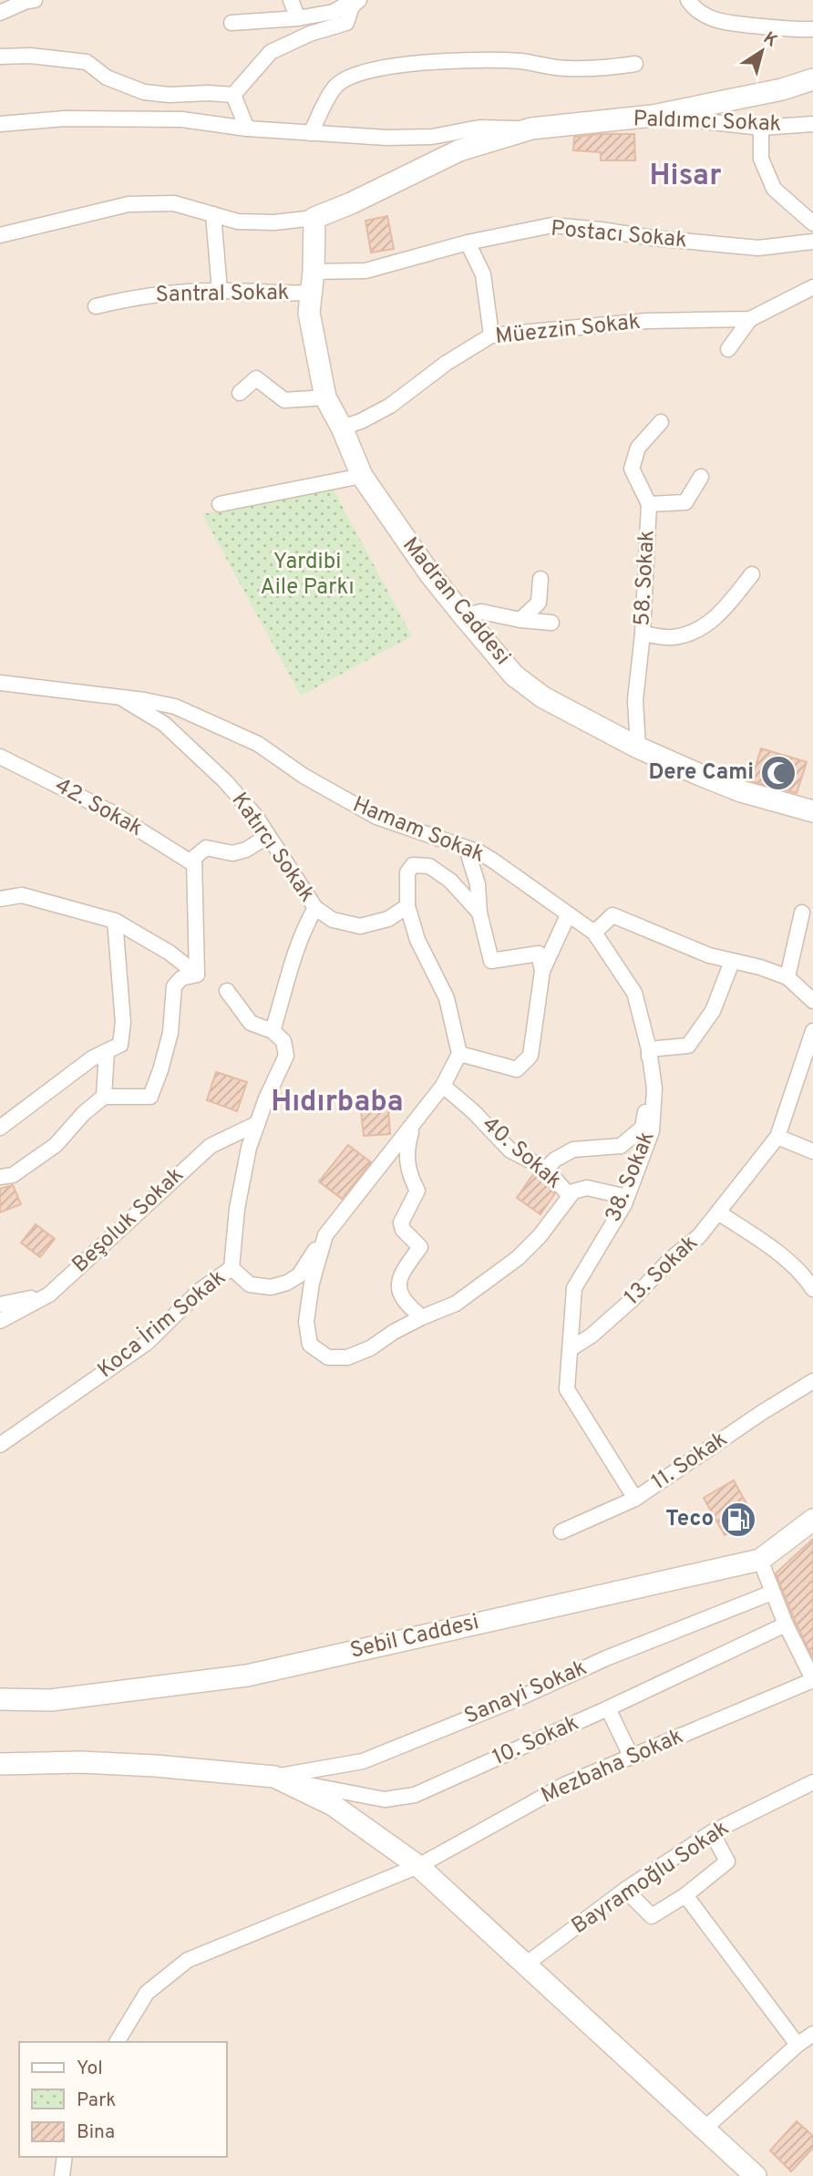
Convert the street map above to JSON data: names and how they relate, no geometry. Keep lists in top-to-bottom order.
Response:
{
  "streets": {
    "street": [
      "Paldımcı Sokak",
      "Postacı Sokak",
      "Santral Sokak",
      "Müezzin Sokak",
      "58. Sokak",
      "Madran Caddesi",
      "42. Sokak",
      "Hamam Sokak",
      "Katırcı Sokak",
      "40. Sokak",
      "38. Sokak",
      "Beşoluk Sokak",
      "13. Sokak",
      "Koca İrim Sokak",
      "11. Sokak",
      "Sebil Caddesi",
      "Sanayi Sokak",
      "10. Sokak",
      "Mezbaha Sokak",
      "Bayramoğlu Sokak"
    ]
  },
  "crossings": [
    ["Paldımcı Sokak", "Madran Caddesi"],
    ["Postacı Sokak", "Madran Caddesi"],
    ["Santral Sokak", "Madran Caddesi"],
    ["Müezzin Sokak", "Madran Caddesi"],
    ["58. Sokak", "Madran Caddesi"],
    ["Hamam Sokak", "Katırcı Sokak"],
    ["Hamam Sokak", "38. Sokak"],
    ["38. Sokak", "13. Sokak"],
    ["Beşoluk Sokak", "Koca İrim Sokak"],
    ["Sanayi Sokak", "10. Sokak"]
  ],
  "districts": ["Hisar", "Hıdırbaba"],
  "parks": ["Yardibi Aile Parkı"],
  "places": {
    "mosque": ["Dere Cami"],
    "fuel station": ["Teco"]
  },
  "legend": ["Yol", "Park", "Bina"],
  "north": "top right"
}
